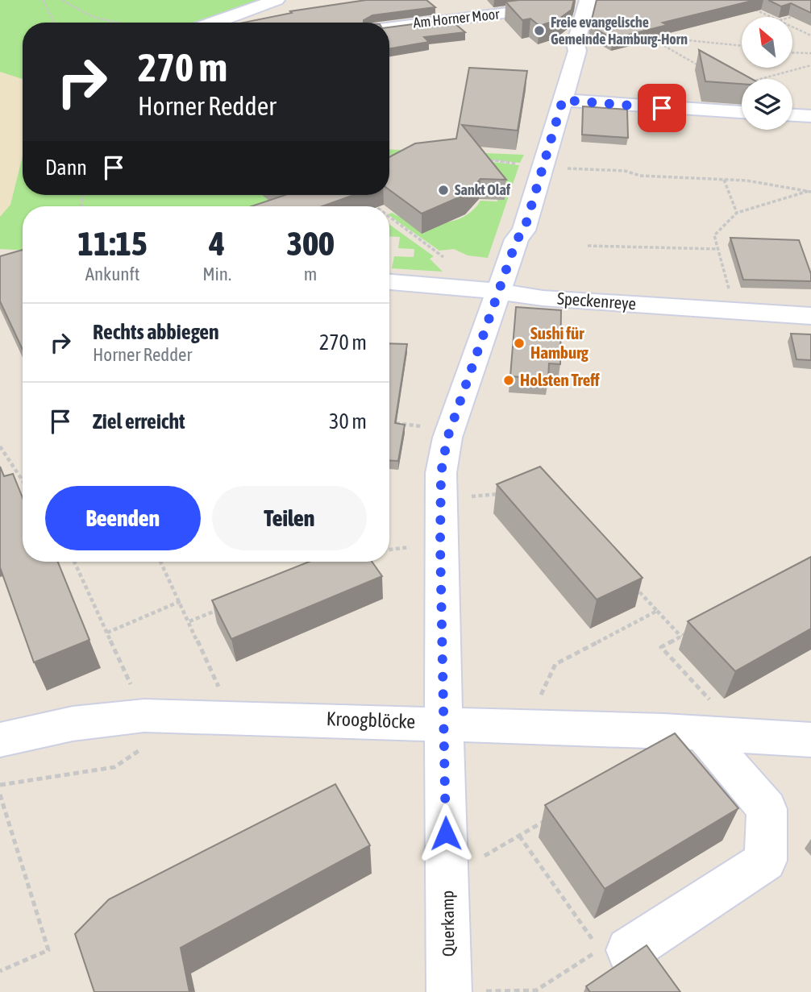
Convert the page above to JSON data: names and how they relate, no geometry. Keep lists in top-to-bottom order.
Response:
{
  "streets": {
    "street": [
      "Am Horner Moor",
      "Speckenreye",
      "Kroogblöcke",
      "Querkamp"
    ]
  },
  "crossings": [
    ["Am Horner Moor", "Querkamp"],
    ["Speckenreye", "Querkamp"],
    ["Kroogblöcke", "Querkamp"]
  ],
  "places": [
    "Freie evangelische Gemeinde Hamburg-Horn",
    "Sankt Olaf",
    "Sushi für Hamburg",
    "Holsten Treff"
  ],
  "north": "top left",
  "page": {
    "turn": ["270 m", "Horner Redder"],
    "then": "Dann",
    "eta": [
      "11:15",
      "Ankunft",
      "4",
      "Min.",
      "300",
      "m"
    ],
    "list": [
      {
        "name": "Rechts abbiegen",
        "note": "Horner Redder",
        "value": "270 m"
      },
      {
        "name": "Ziel erreicht",
        "value": "30 m"
      }
    ],
    "buttons": ["Beenden", "Teilen"]
  }
}
